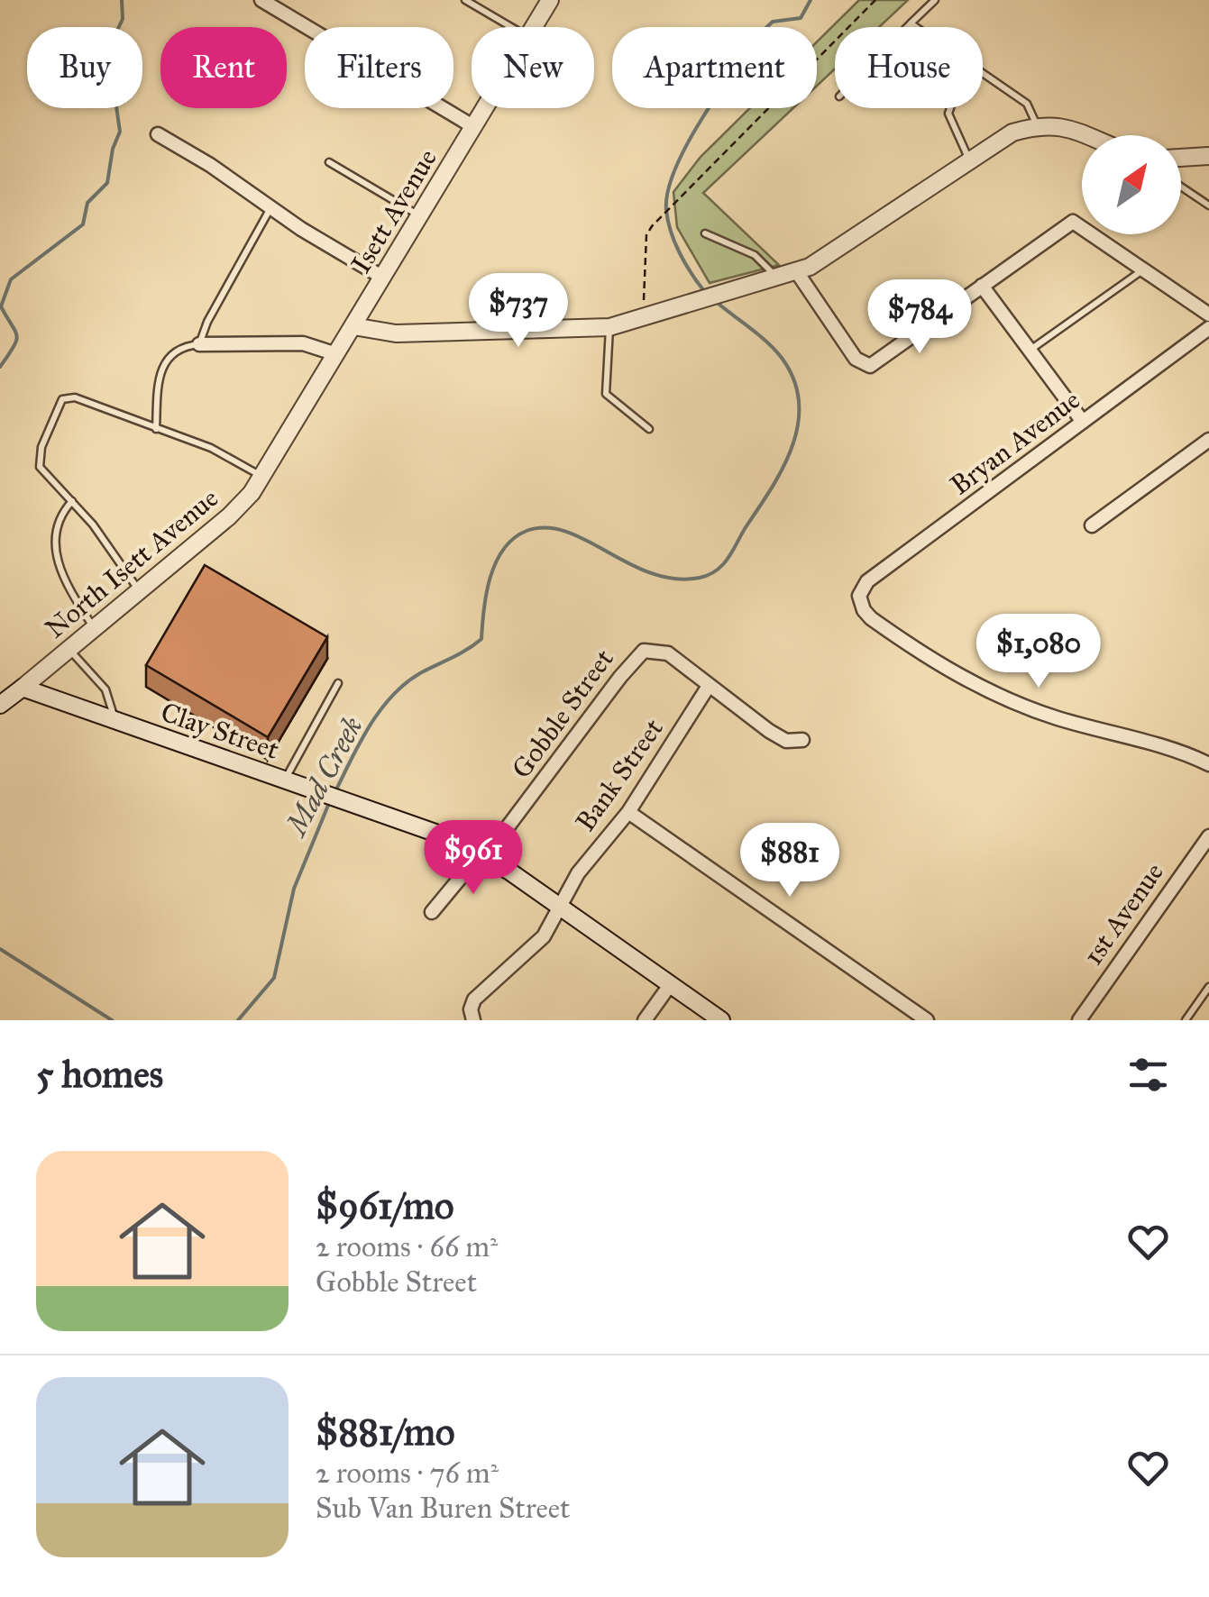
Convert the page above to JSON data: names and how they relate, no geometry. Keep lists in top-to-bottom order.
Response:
{
  "streets": {
    "street": [
      "Isett Avenue",
      "Bryan Avenue",
      "North Isett Avenue",
      "Gobble Street",
      "Clay Street",
      "Bank Street",
      "1st Avenue"
    ]
  },
  "crossings": [
    ["Isett Avenue", "North Isett Avenue"],
    ["North Isett Avenue", "Clay Street"],
    ["Gobble Street", "Clay Street"],
    ["Gobble Street", "Bank Street"],
    ["Clay Street", "Bank Street"]
  ],
  "water": ["Mad Creek"],
  "north": "top right",
  "page": {
    "chip": [
      "Buy",
      "Rent",
      "Filters",
      "New",
      "Apartment",
      "House"
    ],
    "price": [
      "$737",
      "$784",
      "$1,080",
      "$961",
      "$881"
    ],
    "heading": "5 homes",
    "list": [
      {
        "name": "$961/mo",
        "note": "2 rooms · 66 m² · Gobble Street"
      },
      {
        "name": "$881/mo",
        "note": "2 rooms · 76 m² · Sub Van Buren Street"
      }
    ]
  }
}
